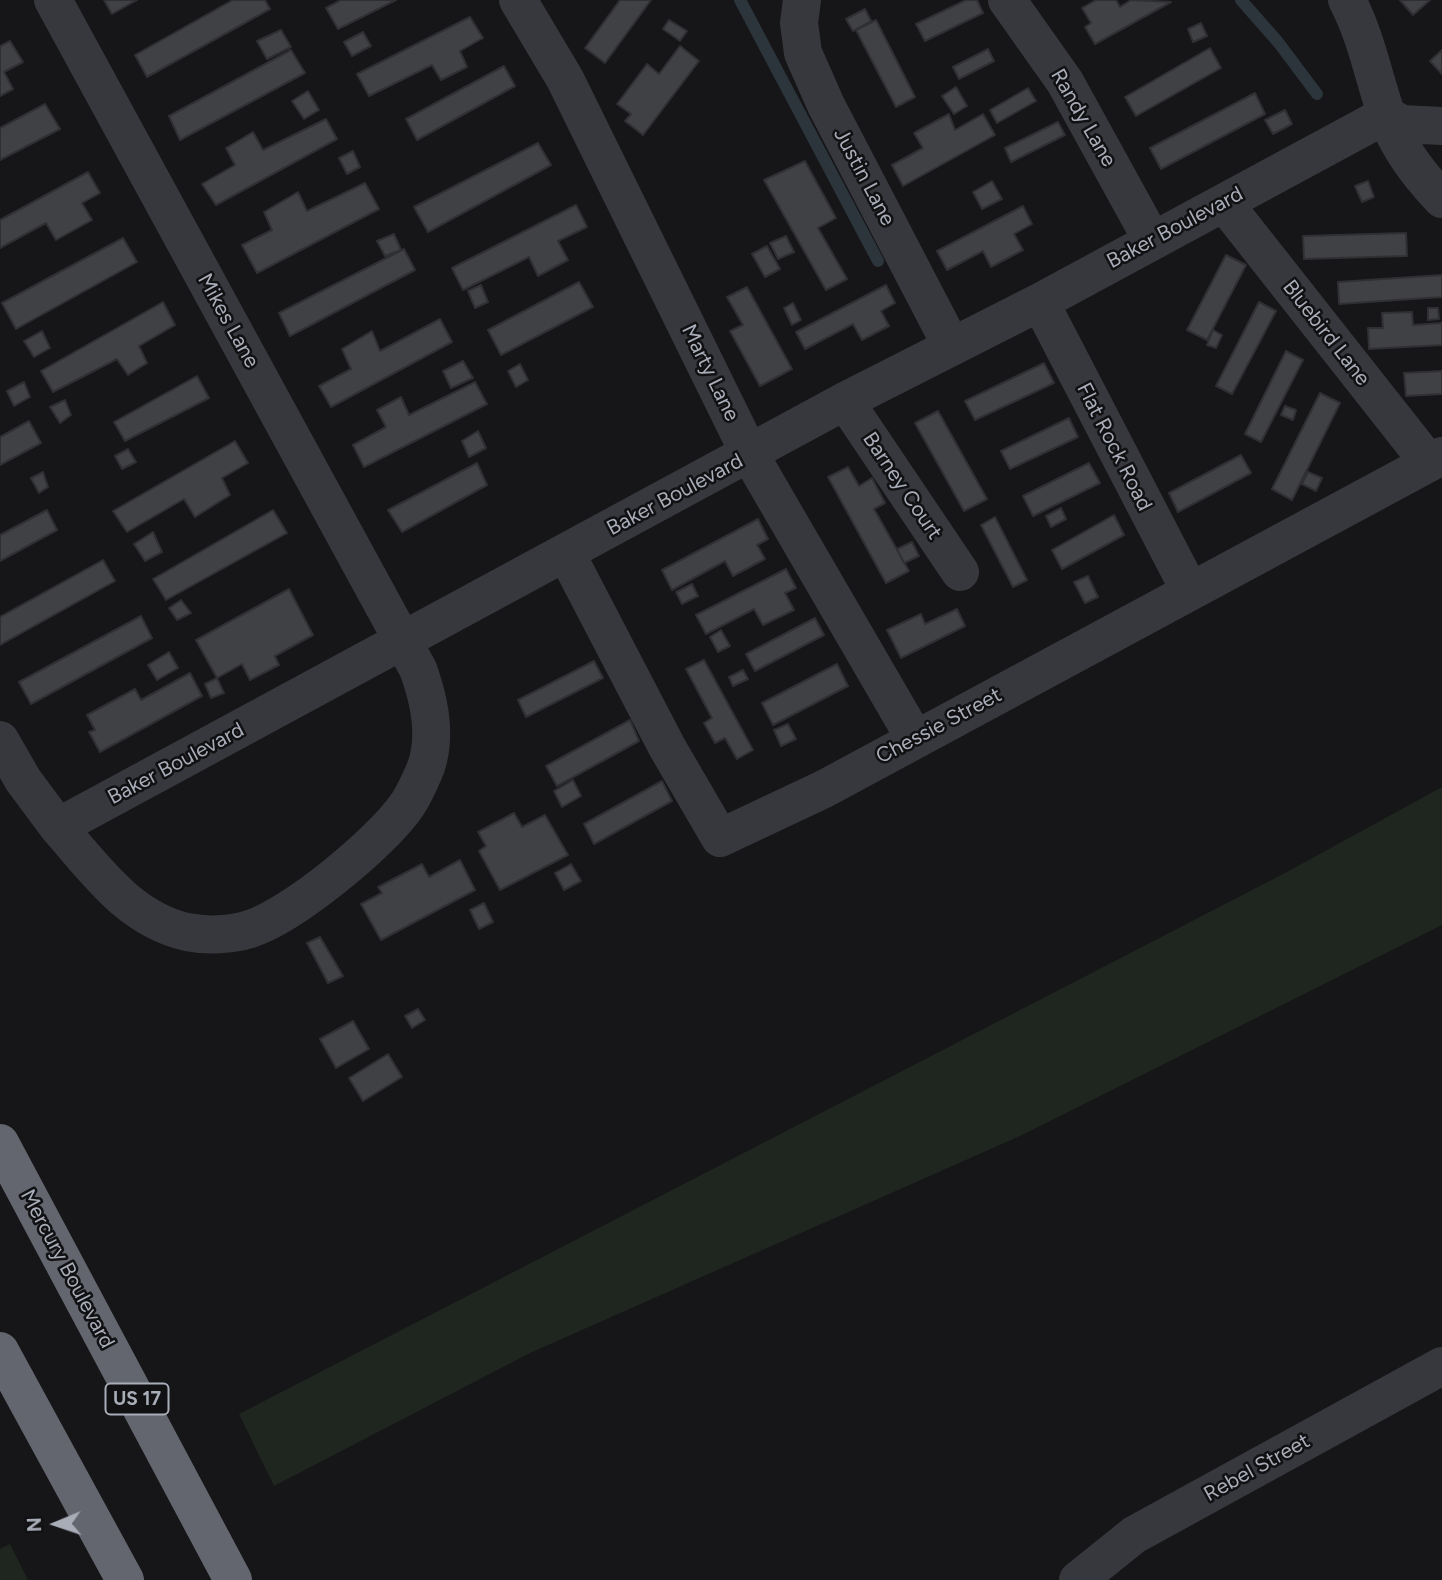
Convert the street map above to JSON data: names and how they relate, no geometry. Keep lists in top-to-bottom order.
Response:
{
  "streets": {
    "highway": ["Mercury Boulevard", "US 17"],
    "street": [
      "Randy Lane",
      "Justin Lane",
      "Baker Boulevard",
      "Mikes Lane",
      "Bluebird Lane",
      "Marty Lane",
      "Flat Rock Road",
      "Barney Court",
      "Chessie Street",
      "Rebel Street"
    ]
  },
  "crossings": [
    ["Randy Lane", "Baker Boulevard"],
    ["Justin Lane", "Baker Boulevard"],
    ["Baker Boulevard", "Mikes Lane"],
    ["Baker Boulevard", "Bluebird Lane"],
    ["Baker Boulevard", "Marty Lane"],
    ["Baker Boulevard", "Flat Rock Road"],
    ["Baker Boulevard", "Barney Court"],
    ["Baker Boulevard", "Chessie Street"],
    ["Bluebird Lane", "Chessie Street"],
    ["Marty Lane", "Chessie Street"],
    ["Flat Rock Road", "Chessie Street"]
  ],
  "north": "left"
}
